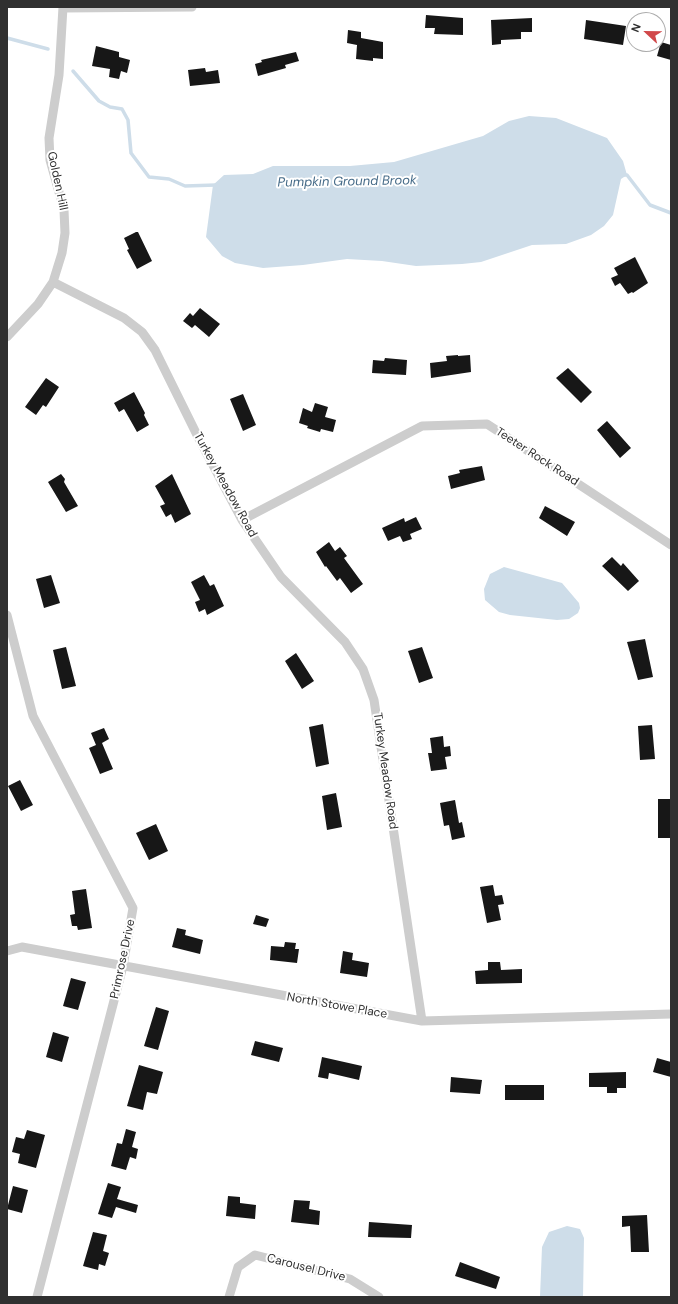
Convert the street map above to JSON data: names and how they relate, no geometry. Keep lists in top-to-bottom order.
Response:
{
  "streets": {
    "street": [
      "Golden Hill",
      "Teeter Rock Road",
      "Turkey Meadow Road",
      "Primrose Drive",
      "North Stowe Place",
      "Carousel Drive"
    ]
  },
  "crossings": [
    ["Golden Hill", "Turkey Meadow Road"],
    ["Teeter Rock Road", "Turkey Meadow Road"],
    ["Turkey Meadow Road", "North Stowe Place"],
    ["Primrose Drive", "North Stowe Place"]
  ],
  "water": ["Pumpkin Ground Brook"],
  "north": "left"
}
